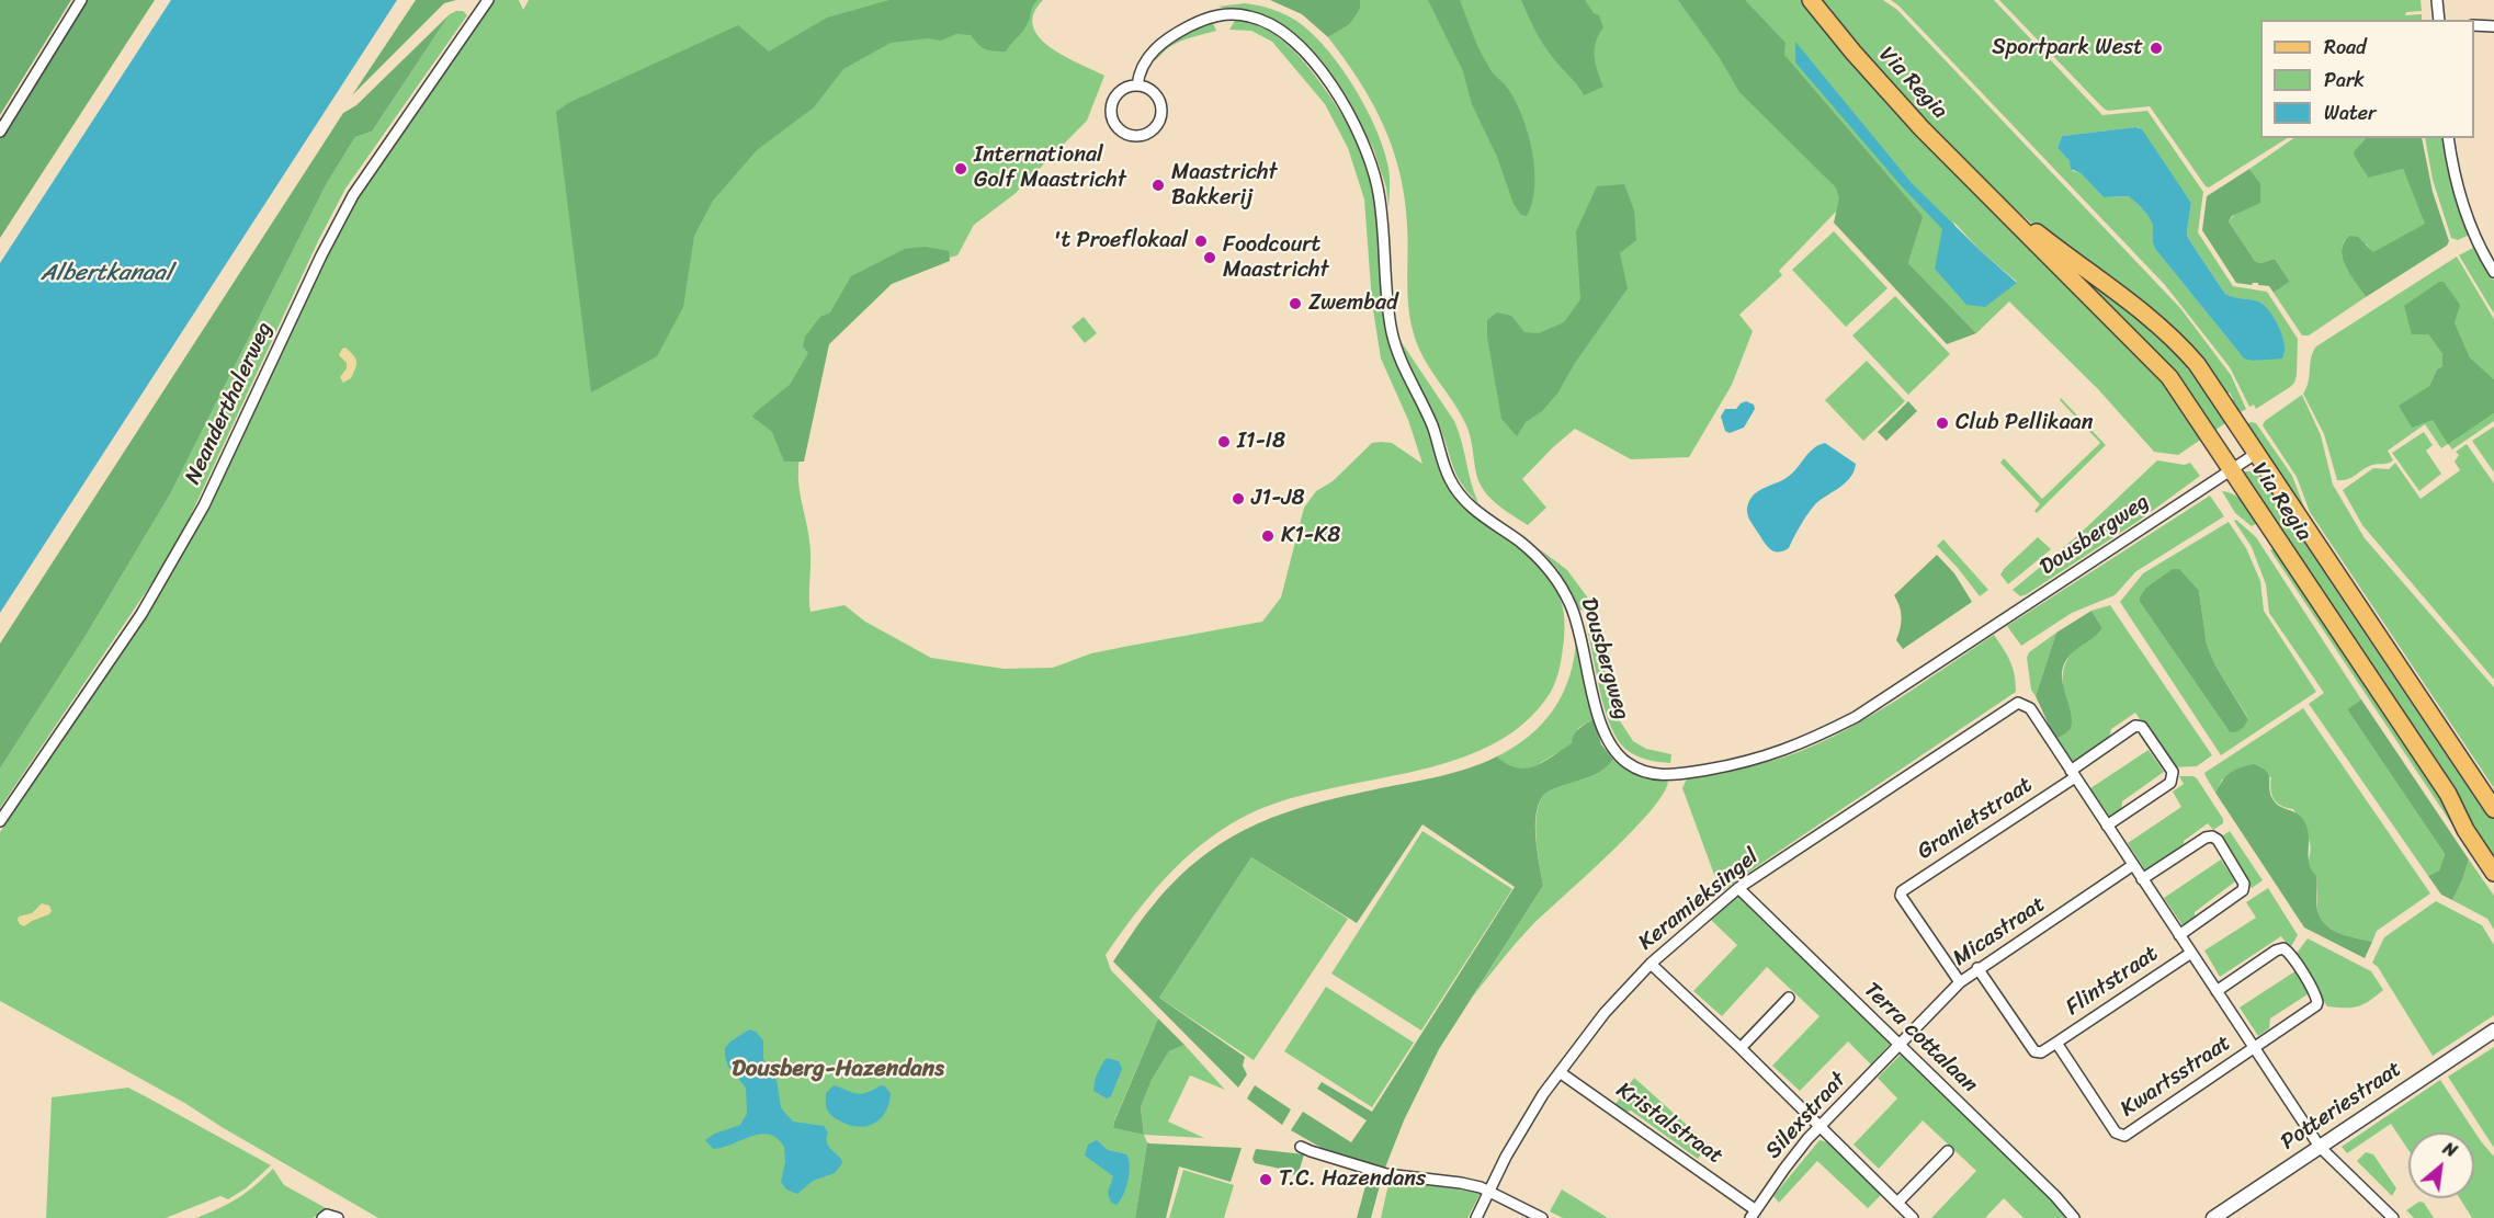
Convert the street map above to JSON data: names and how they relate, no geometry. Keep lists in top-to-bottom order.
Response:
{
  "streets": {
    "main road": ["Via Regia"],
    "street": [
      "Neanderthalerweg",
      "Dousbergweg",
      "Granietstraat",
      "Keramieksingel",
      "Micastraat",
      "Flintstraat",
      "Terra cottalaan",
      "Kwartsstraat",
      "Potteriestraat",
      "Silexstraat",
      "Kristalstraat"
    ]
  },
  "crossings": [
    ["Via Regia", "Dousbergweg"],
    ["Granietstraat", "Keramieksingel"],
    ["Granietstraat", "Micastraat"],
    ["Keramieksingel", "Terra cottalaan"],
    ["Keramieksingel", "Kristalstraat"],
    ["Micastraat", "Terra cottalaan"],
    ["Micastraat", "Silexstraat"],
    ["Flintstraat", "Kwartsstraat"],
    ["Terra cottalaan", "Silexstraat"],
    ["Silexstraat", "Kristalstraat"]
  ],
  "districts": ["Dousberg-Hazendans"],
  "water": ["Albertkanaal"],
  "places": [
    "Sportpark West",
    "International Golf Maastricht",
    "Maastricht Bakkerij",
    "'t Proeflokaal",
    "Foodcourt Maastricht",
    "Zwembad",
    "Club Pellikaan",
    "I1-I8",
    "J1-J8",
    "K1-K8",
    "T.C. Hazendans"
  ],
  "legend": ["Road", "Park", "Water"],
  "north": "top right"
}
